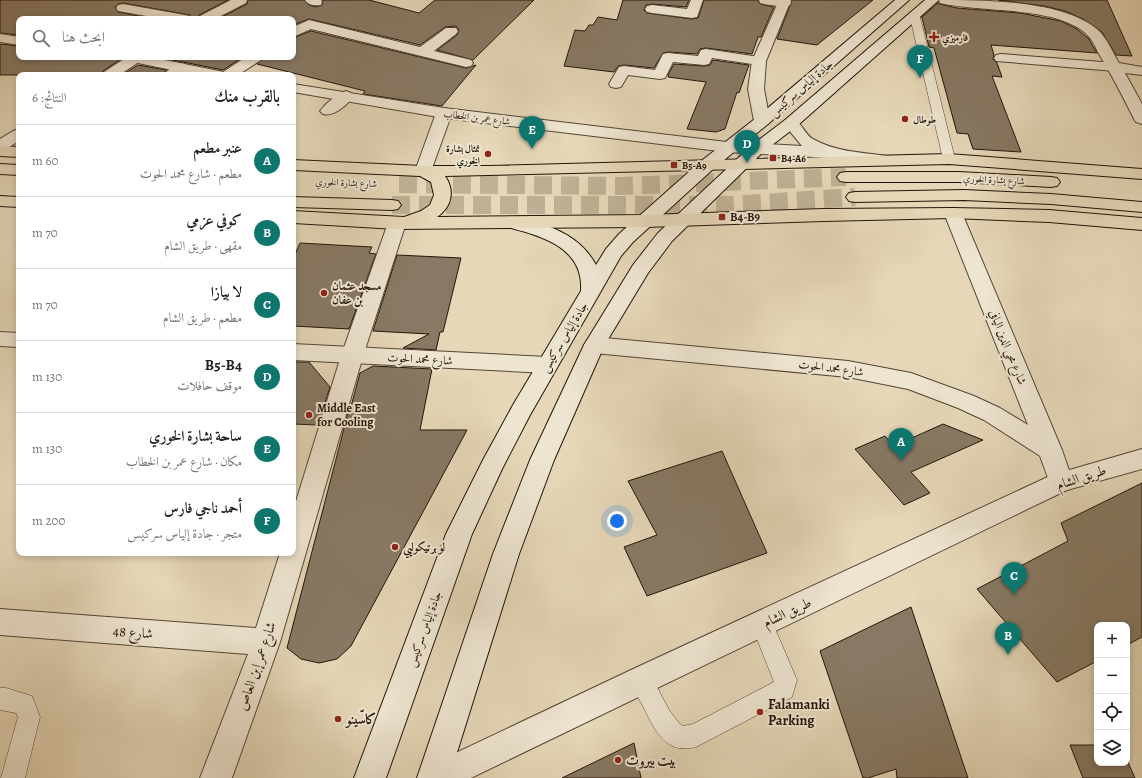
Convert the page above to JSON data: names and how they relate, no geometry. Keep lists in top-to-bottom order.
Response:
{
  "streets": {
    "main road": ["شارع بشارة الخوري"],
    "street": [
      "جادة إلياس سركيس",
      "شارع عمر بن الخطاب",
      "شارع محي الدين اليافي",
      "شارع محمد الحوت",
      "طريق الشام",
      "شارع 48",
      "شارع عمر إبن العاص"
    ]
  },
  "crossings": [
    ["جادة إلياس سركيس", "شارع عمر بن الخطاب"],
    ["جادة إلياس سركيس", "شارع محمد الحوت"],
    ["شارع بشارة الخوري", "شارع عمر إبن العاص"],
    ["شارع محي الدين اليافي", "شارع محمد الحوت"],
    ["شارع محي الدين اليافي", "طريق الشام"],
    ["شارع محمد الحوت", "شارع عمر إبن العاص"],
    ["شارع 48", "شارع عمر إبن العاص"]
  ],
  "places": {
    "health": ["فارميزي"],
    "other": [
      "طوطال",
      "تمثال بشارة الخوري",
      "مسجد عثمان بن عفان",
      "Middle East for Cooling",
      "لو برتيكوليي",
      "Falamanki Parking",
      "كاسّينو",
      "بيت بيروت"
    ],
    "transit": ["B4-A6", "B5-A9", "B4-B9"]
  },
  "page": {
    "search": "ابحث هنا",
    "pins": [
      "F",
      "E",
      "D",
      "A",
      "C",
      "B"
    ],
    "heading": ["بالقرب منك", "النتائج: 6"],
    "list": [
      {
        "mark": "A",
        "name": "عنبر مطعم",
        "note": "مطعم · شارع محمد الحوت",
        "value": "60 m"
      },
      {
        "mark": "B",
        "name": "كوفي عزمي",
        "note": "مقهى · طريق الشام",
        "value": "70 m"
      },
      {
        "mark": "C",
        "name": "لا بيازا",
        "note": "مطعم · طريق الشام",
        "value": "70 m"
      },
      {
        "mark": "D",
        "name": "B5-B4",
        "note": "موقف حافلات",
        "value": "130 m"
      },
      {
        "mark": "E",
        "name": "ساحة بشارة الخوري",
        "note": "مكان · شارع عمر بن الخطاب",
        "value": "130 m"
      },
      {
        "mark": "F",
        "name": "أحمد ناجي فارس",
        "note": "متجر · جادة إلياس سركيس",
        "value": "200 m"
      }
    ],
    "map_buttons": ["+", "−"]
  }
}
